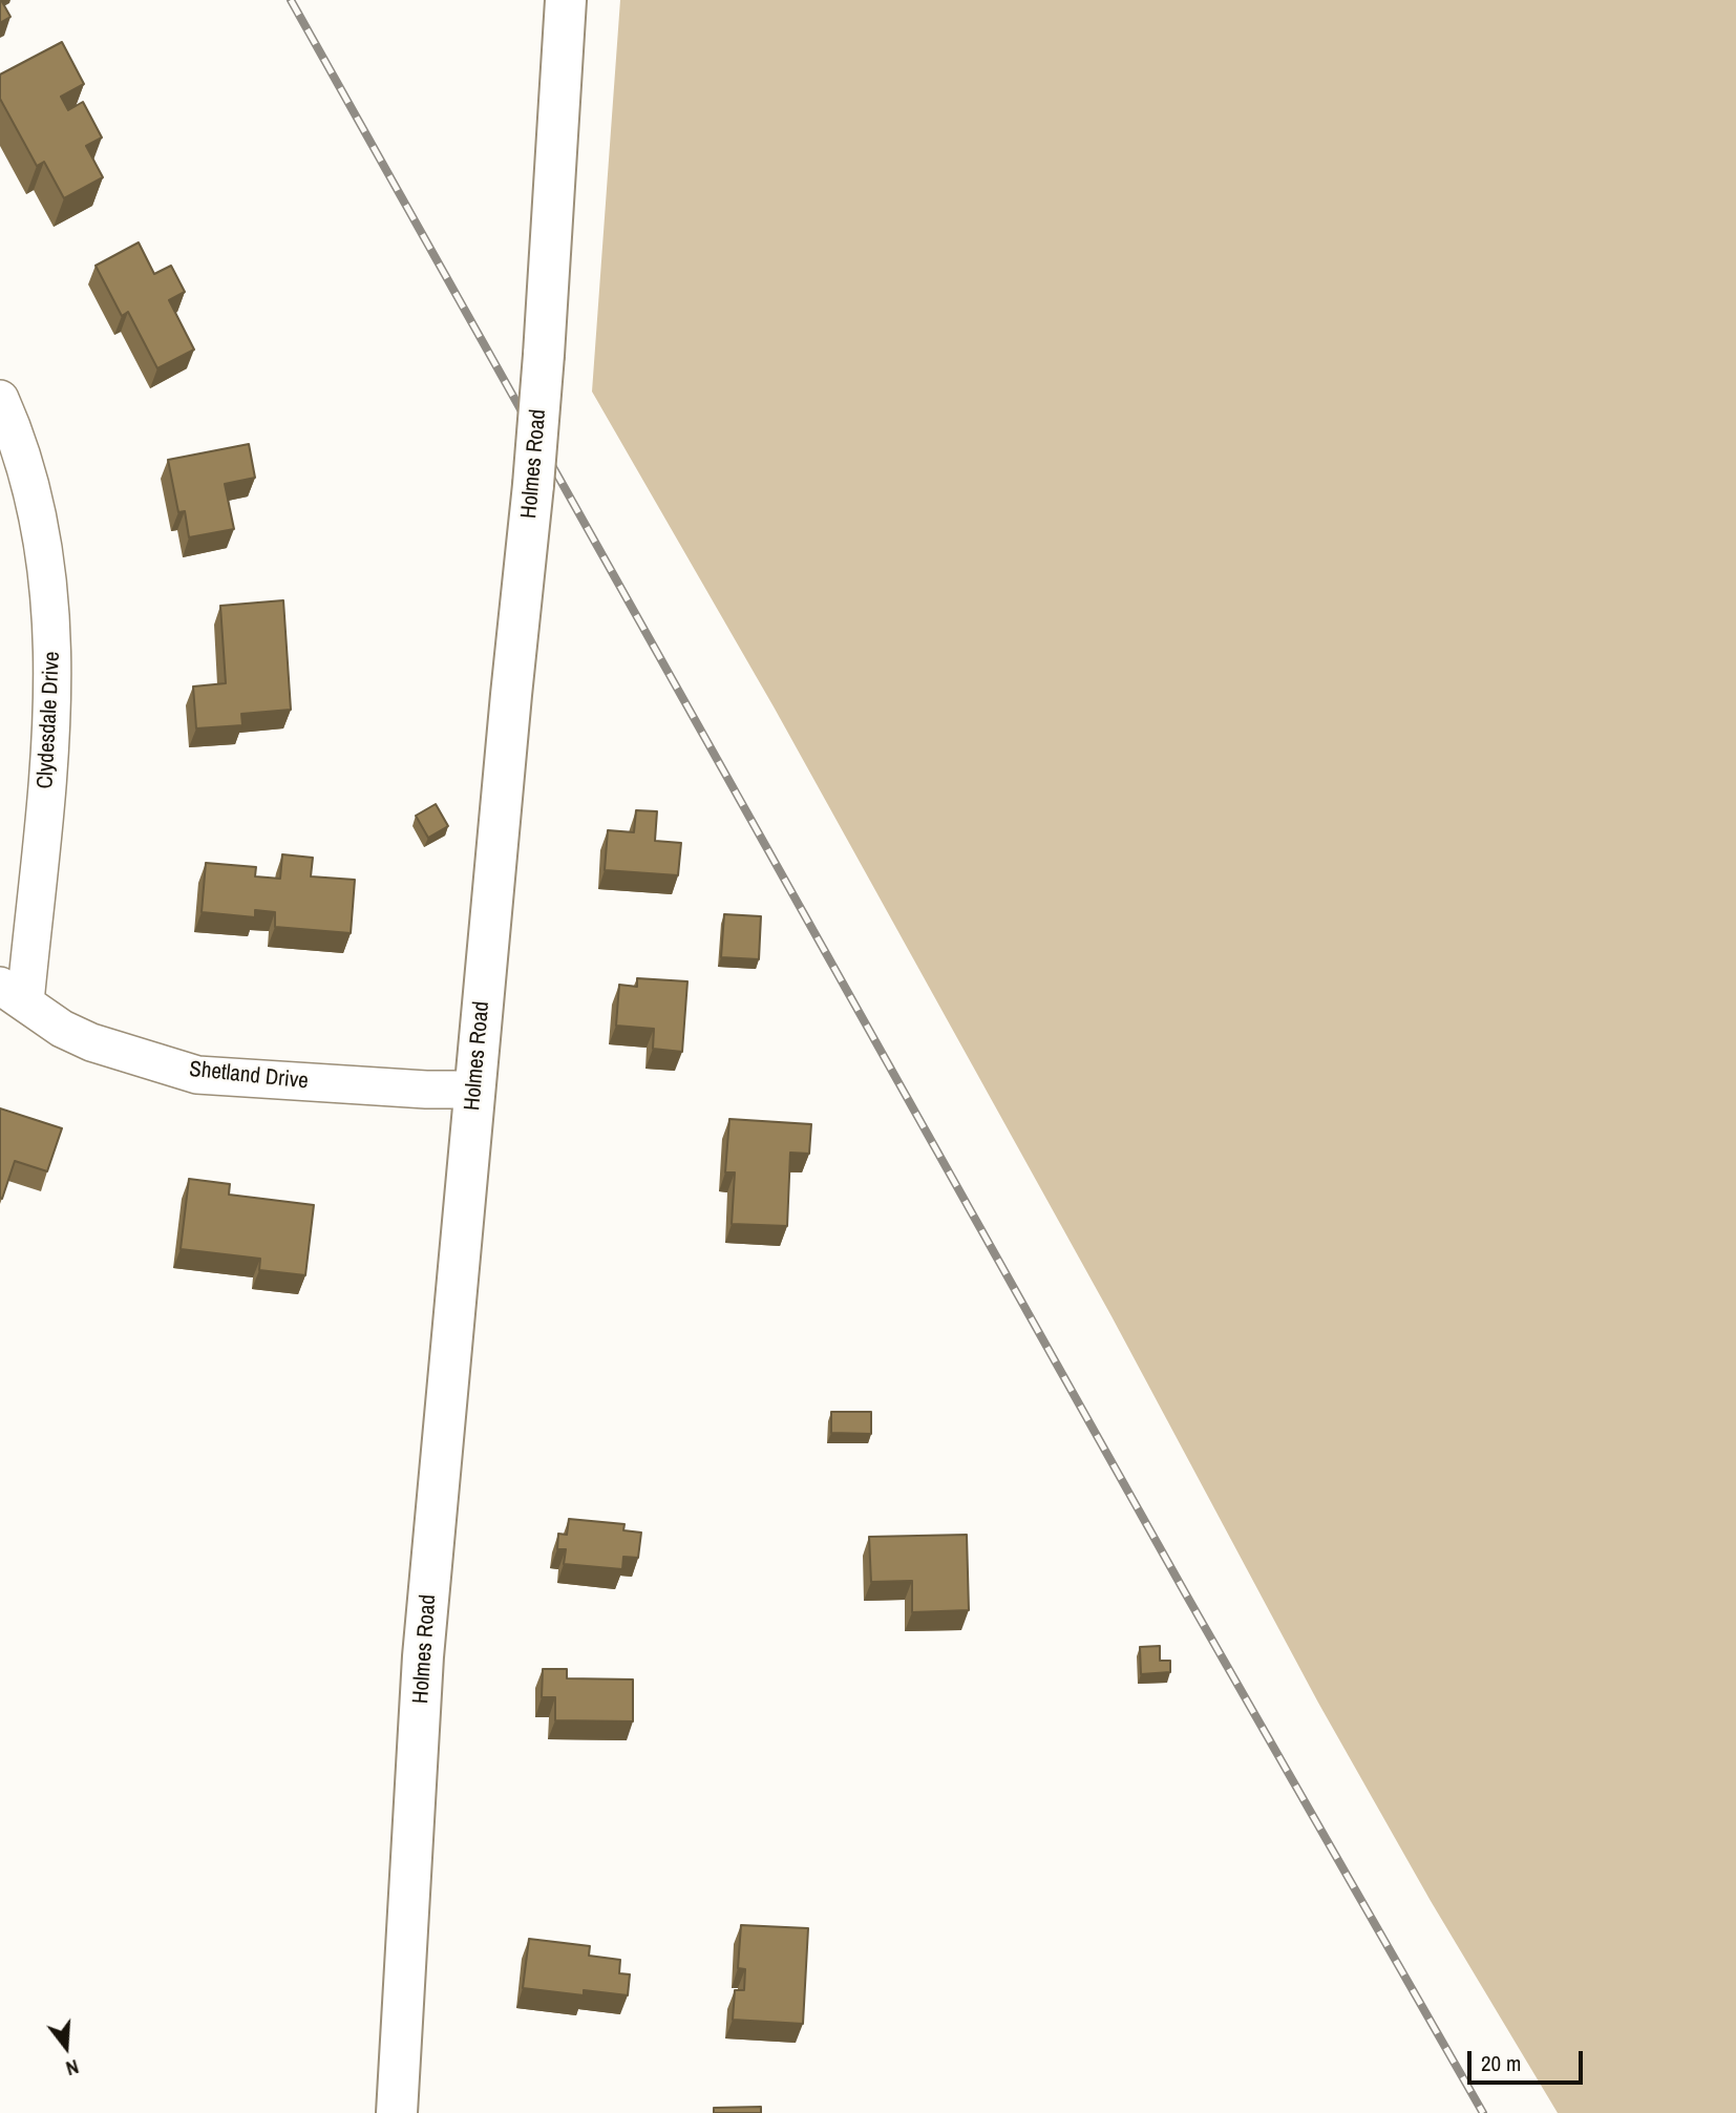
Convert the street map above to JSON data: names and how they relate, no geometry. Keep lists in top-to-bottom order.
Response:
{
  "streets": {
    "street": ["Holmes Road", "Clydesdale Drive", "Shetland Drive"]
  },
  "crossings": [
    ["Holmes Road", "Shetland Drive"],
    ["Clydesdale Drive", "Shetland Drive"]
  ],
  "scale_bar": "20 m",
  "north": "bottom"
}
